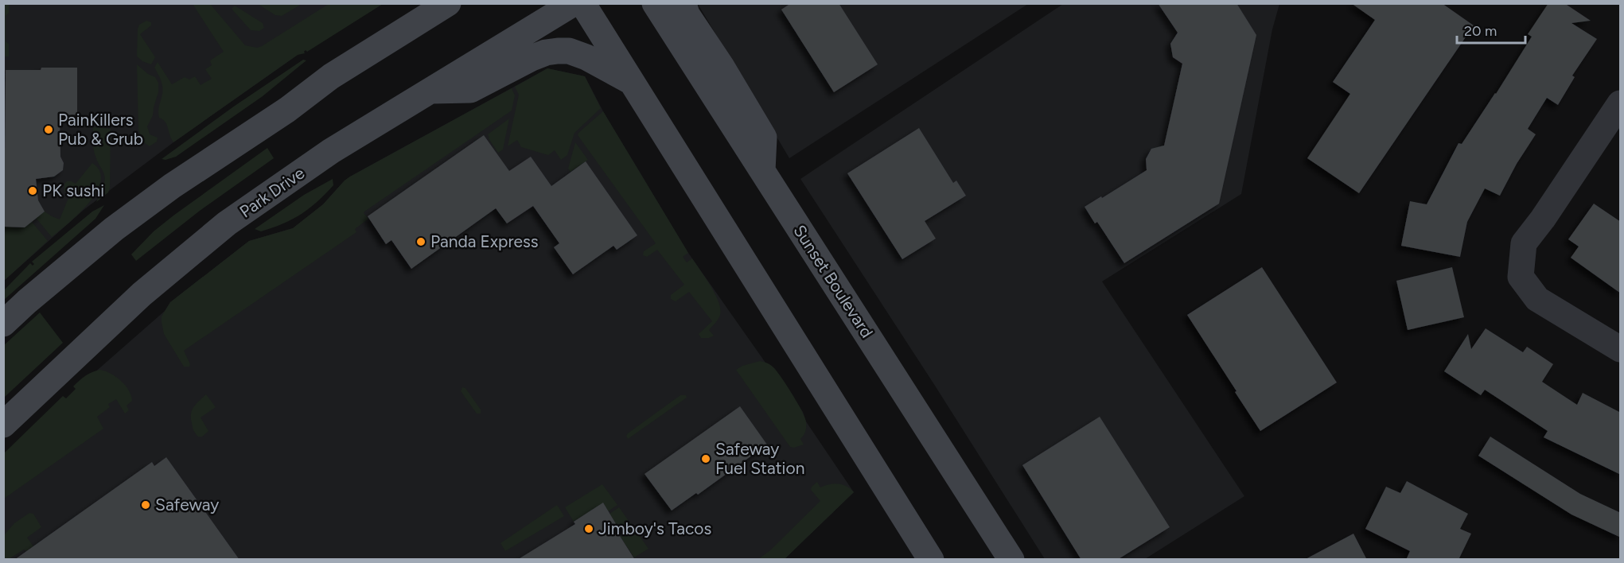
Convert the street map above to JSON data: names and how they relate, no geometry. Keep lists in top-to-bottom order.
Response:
{
  "streets": {
    "main road": ["Park Drive", "Sunset Boulevard"]
  },
  "places": [
    "PainKillers Pub & Grub",
    "PK sushi",
    "Panda Express",
    "Safeway Fuel Station",
    "Safeway",
    "Jimboy's Tacos"
  ],
  "scale_bar": "20 m"
}
